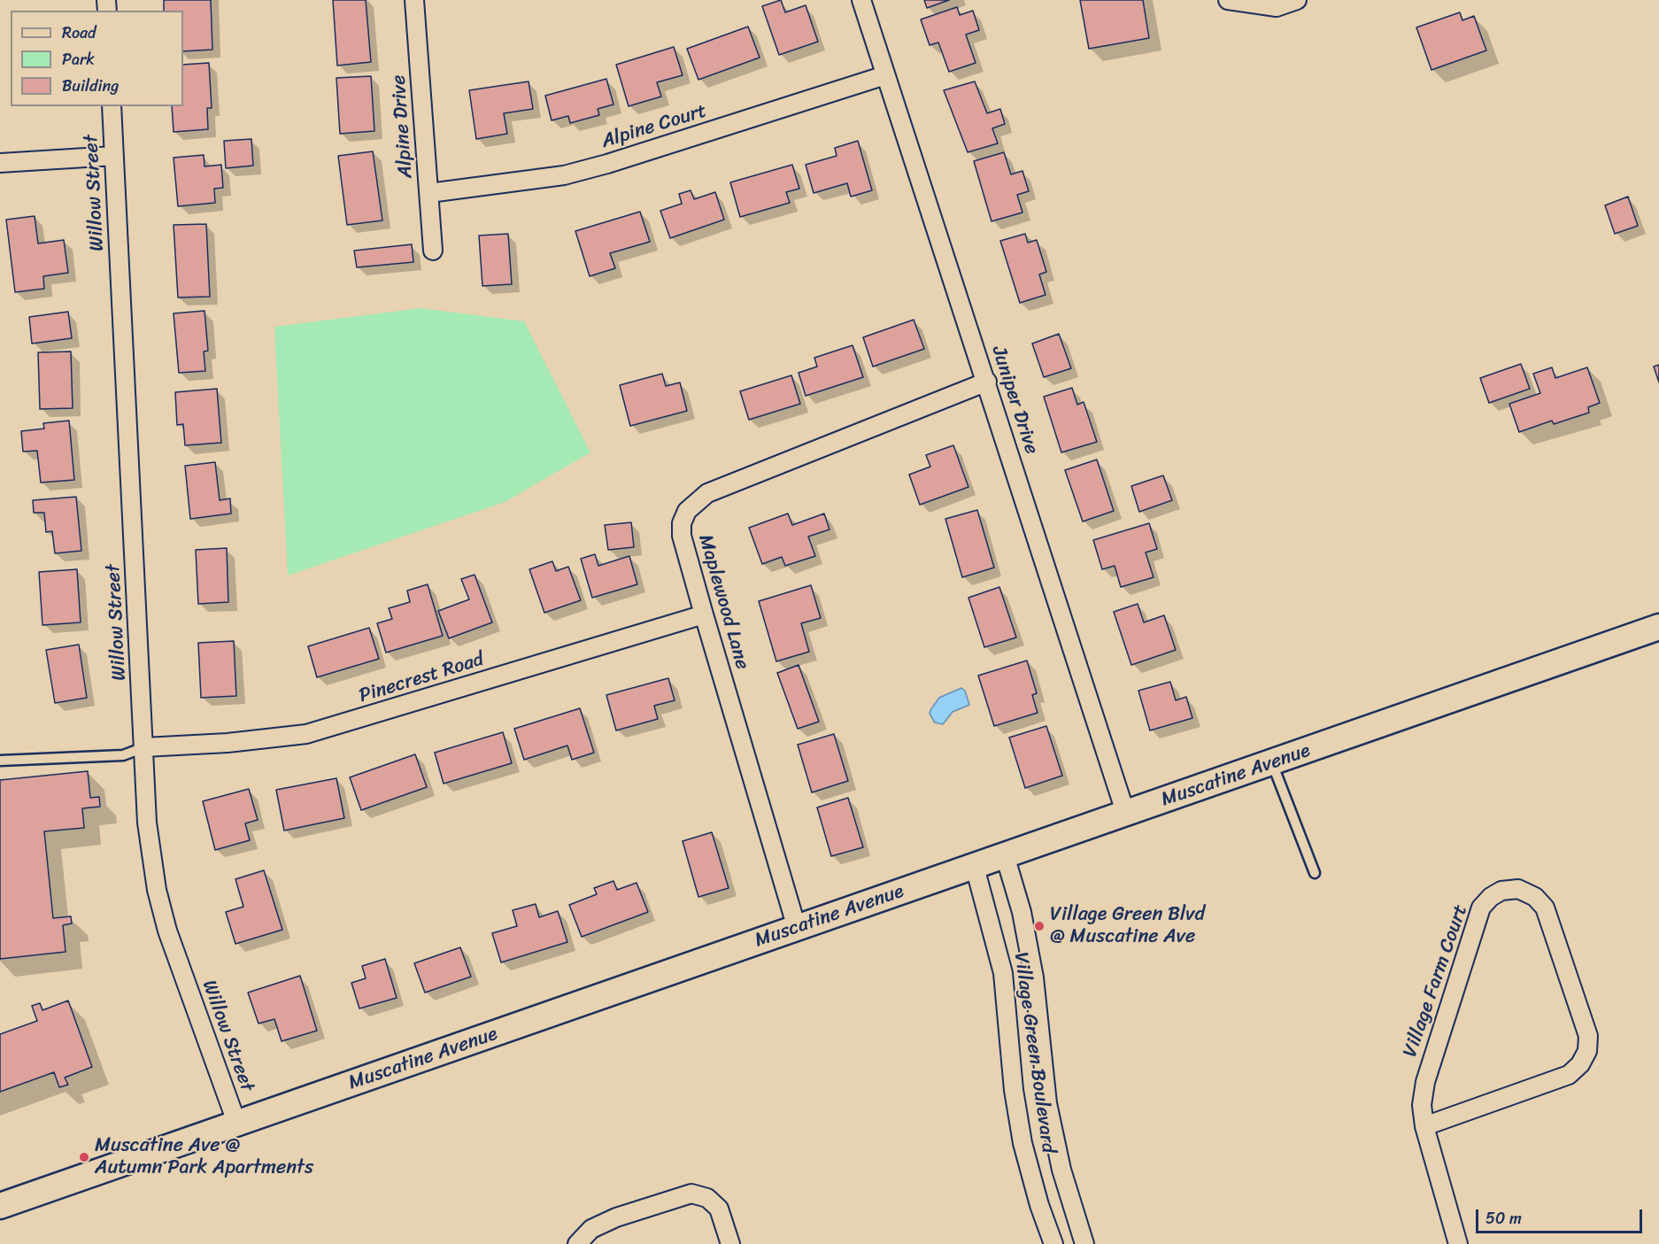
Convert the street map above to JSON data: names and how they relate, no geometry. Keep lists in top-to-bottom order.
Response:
{
  "streets": {
    "main road": ["Muscatine Avenue"],
    "street": [
      "Alpine Drive",
      "Alpine Court",
      "Willow Street",
      "Juniper Drive",
      "Maplewood Lane",
      "Pinecrest Road",
      "Village Farm Court",
      "Village Green Boulevard"
    ]
  },
  "crossings": [
    ["Alpine Drive", "Alpine Court"],
    ["Alpine Court", "Juniper Drive"],
    ["Willow Street", "Pinecrest Road"],
    ["Willow Street", "Muscatine Avenue"],
    ["Juniper Drive", "Maplewood Lane"],
    ["Juniper Drive", "Muscatine Avenue"],
    ["Maplewood Lane", "Pinecrest Road"],
    ["Maplewood Lane", "Muscatine Avenue"],
    ["Muscatine Avenue", "Village Green Boulevard"]
  ],
  "places": ["Village Green Blvd @ Muscatine Ave", "Muscatine Ave @ Autumn Park Apartments"],
  "legend": ["Road", "Park", "Building"],
  "scale_bar": "50 m"
}
